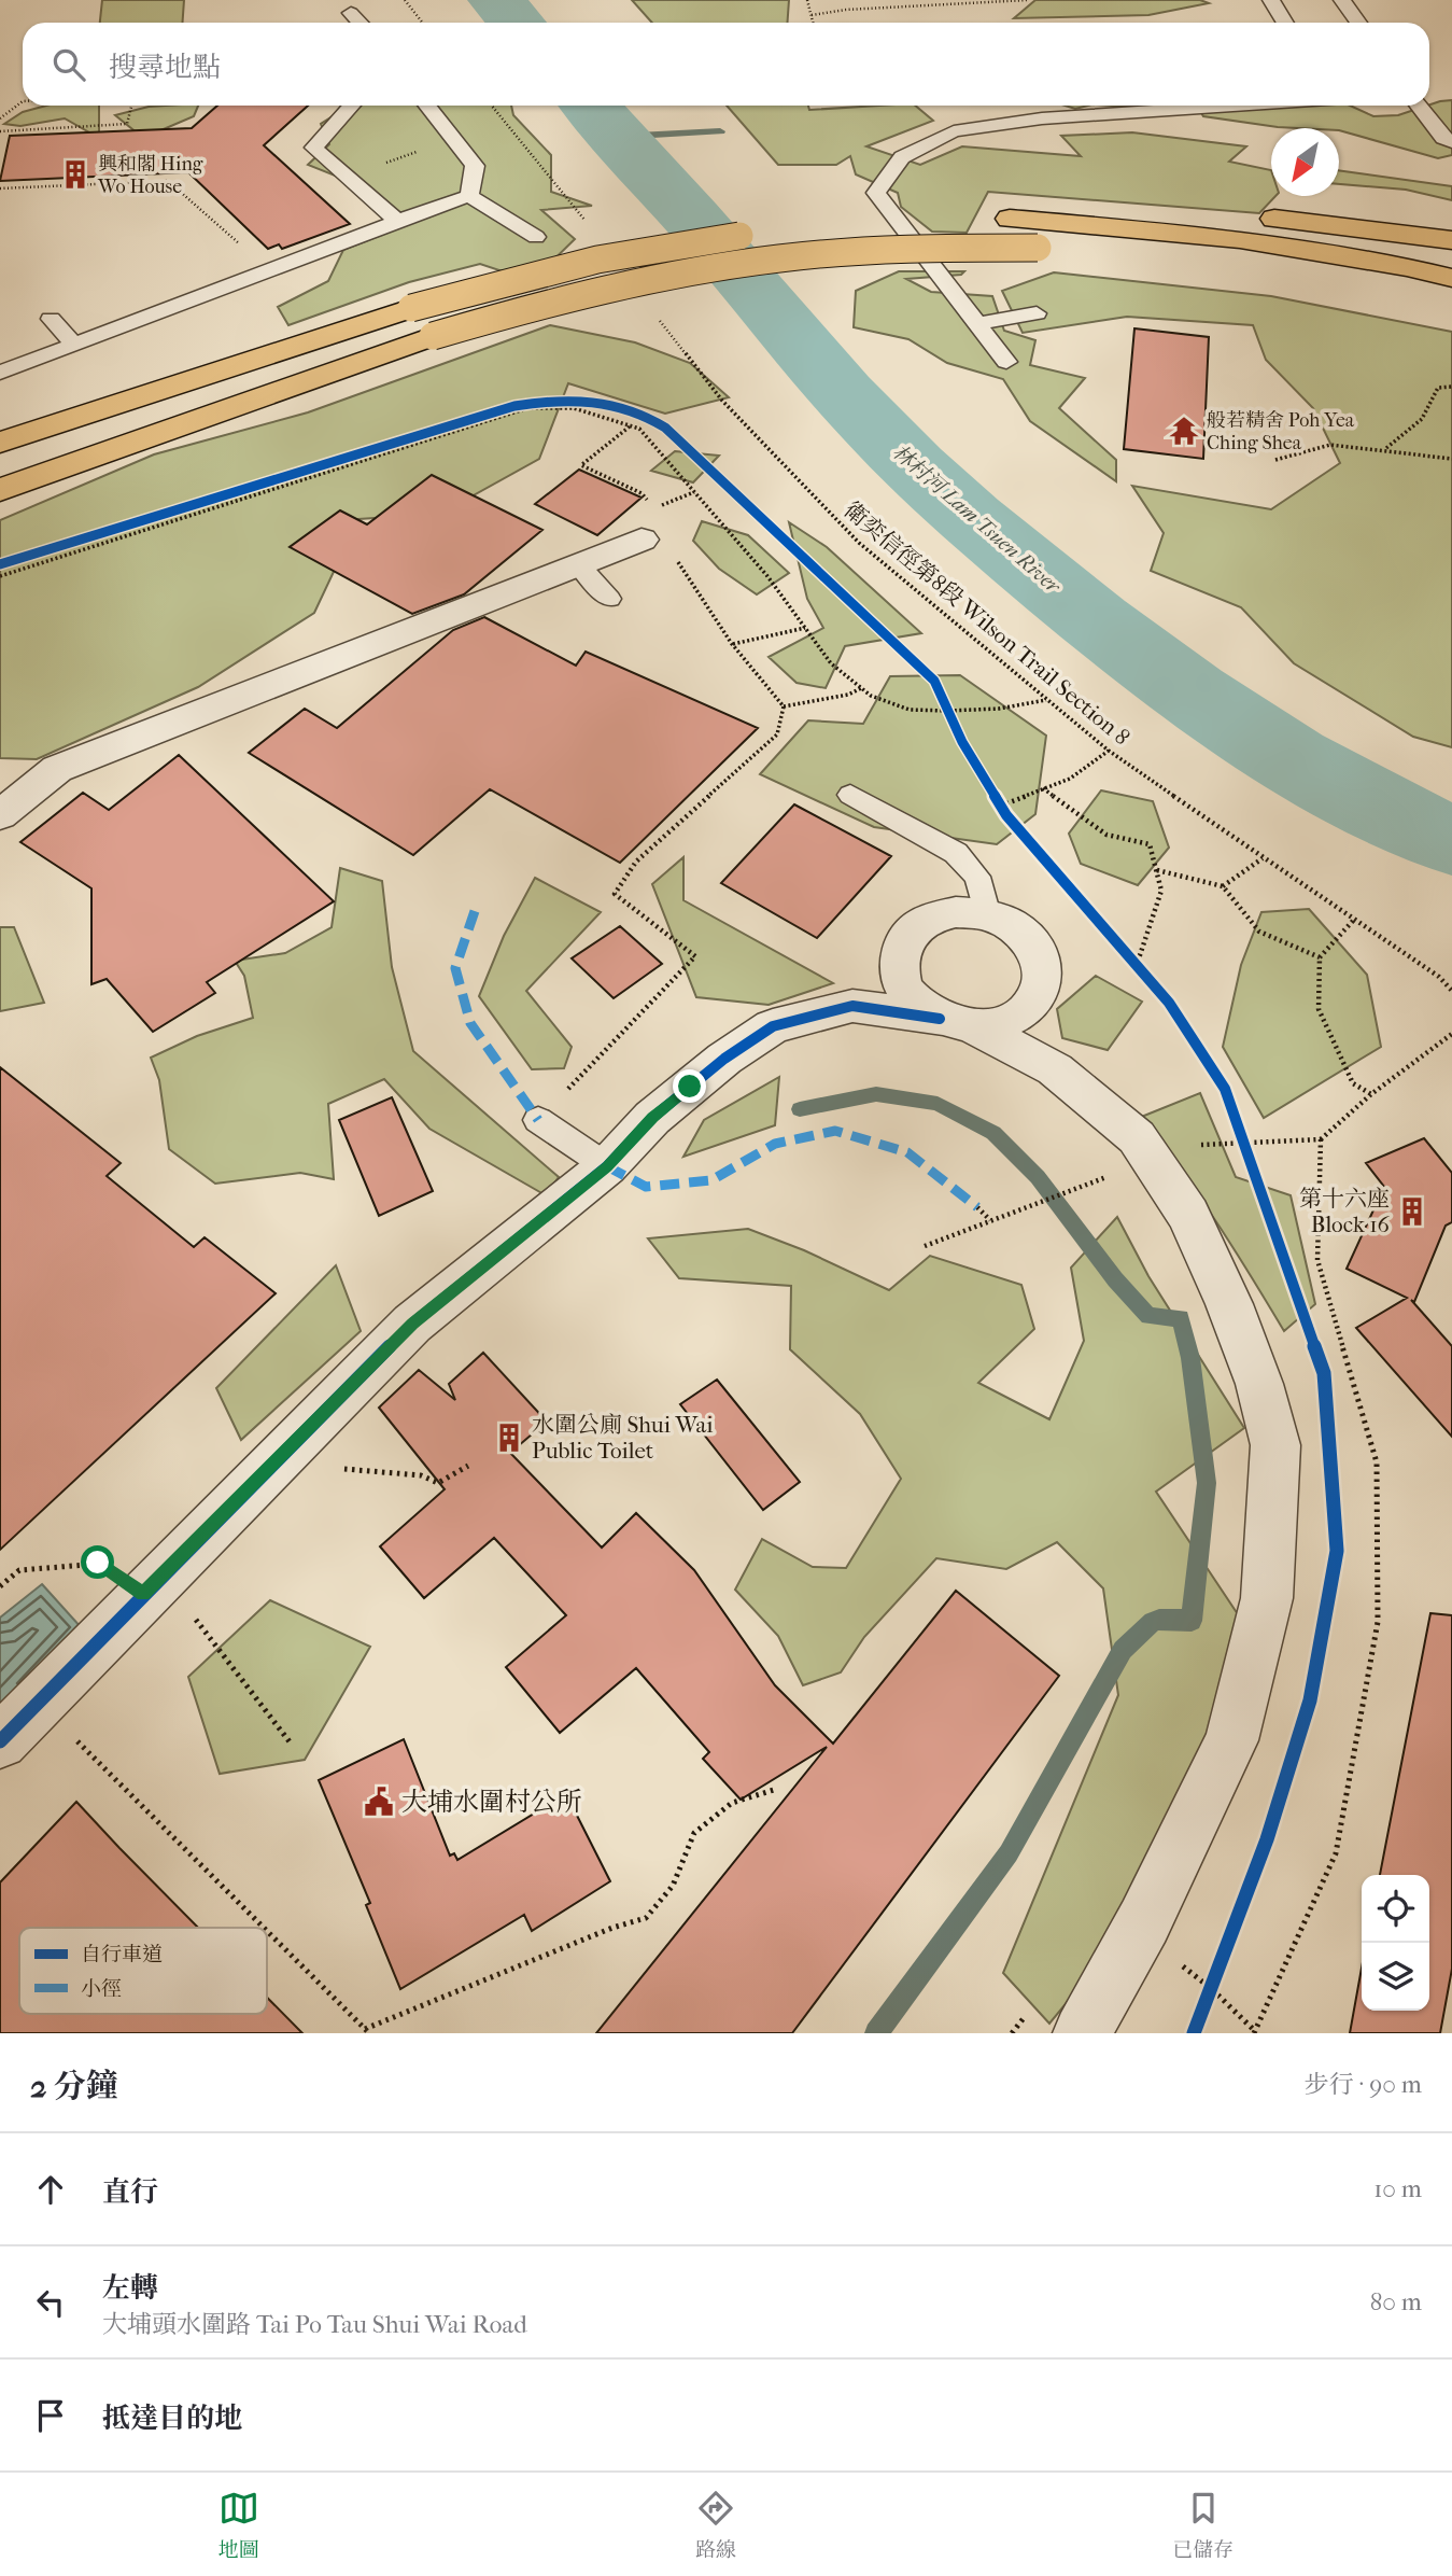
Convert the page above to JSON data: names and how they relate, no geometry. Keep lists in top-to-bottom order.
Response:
{
  "streets": {
    "path": ["衛奕信徑第8段 Wilson Trail Section 8"]
  },
  "water": ["林村河 Lam Tsuen River"],
  "places": {
    "building": ["興和閣 Hing Wo House", "第十六座 Block 16", "水圍公廁 Shui Wai Public Toilet"],
    "temple": ["般若精舍 Poh Yea Ching Shea"],
    "public building": ["大埔水圍村公所"]
  },
  "legend": ["自行車道", "小徑"],
  "north": "bottom left",
  "page": {
    "search": "搜尋地點",
    "heading": ["2 分鐘", "步行 · 90 m"],
    "list": [
      ["直行", "10 m"],
      ["左轉", "大埔頭水圍路 Tai Po Tau Shui Wai Road", "80 m"],
      "抵達目的地"
    ],
    "nav": ["地圖", "路線", "已儲存"]
  }
}
